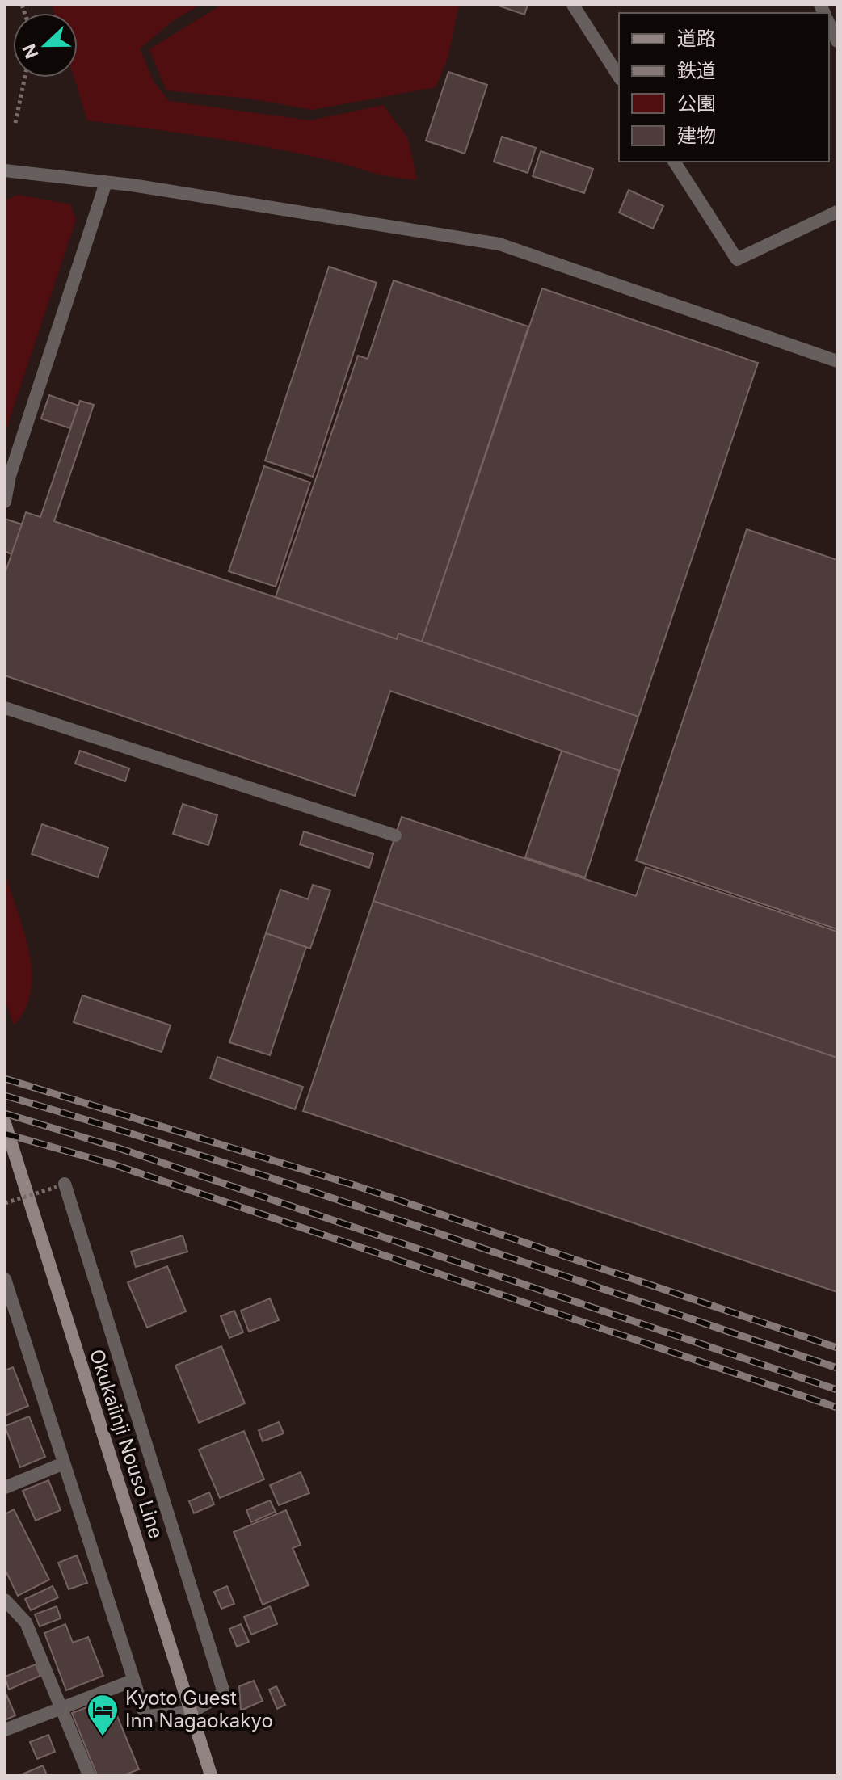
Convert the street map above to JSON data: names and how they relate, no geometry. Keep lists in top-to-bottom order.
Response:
{
  "streets": {
    "main road": ["Okukaiinji Nouso Line"]
  },
  "places": {
    "hotel": ["Kyoto Guest Inn Nagaokakyo"]
  },
  "legend": [
    "道路",
    "鉄道",
    "公園",
    "建物"
  ],
  "north": "left"
}
